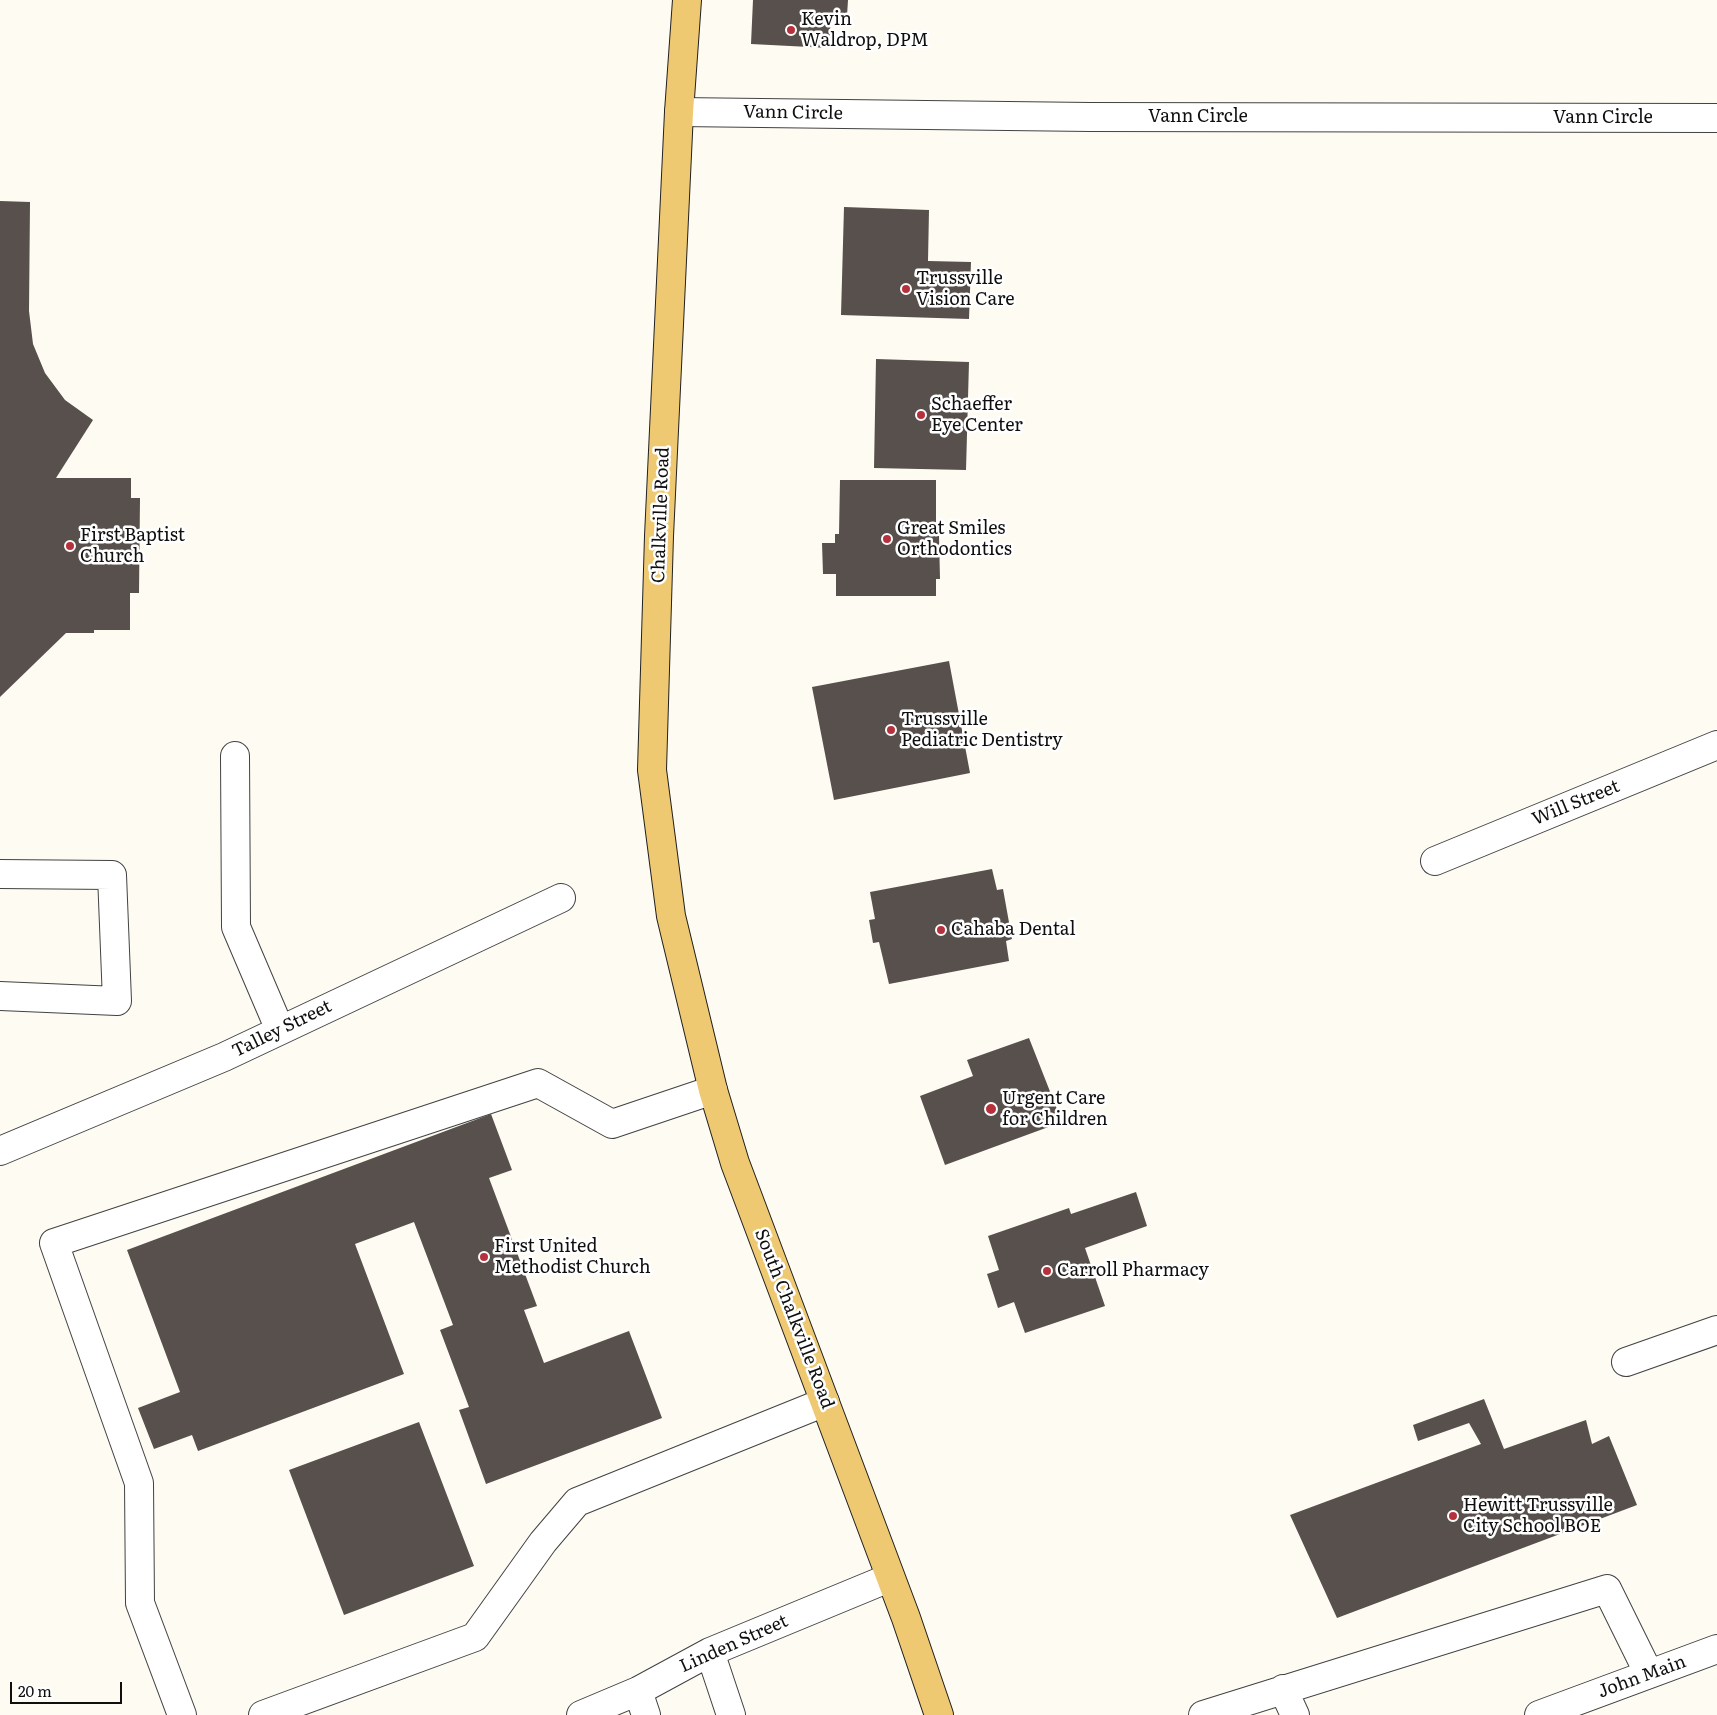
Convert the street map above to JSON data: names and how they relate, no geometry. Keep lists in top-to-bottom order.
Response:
{
  "streets": {
    "main road": ["Chalkville Road", "South Chalkville Road"],
    "street": [
      "Vann Circle",
      "Will Street",
      "Talley Street",
      "Linden Street",
      "John Main"
    ]
  },
  "crossings": [
    ["Vann Circle", "Chalkville Road"],
    ["Chalkville Road", "South Chalkville Road"],
    ["South Chalkville Road", "Linden Street"]
  ],
  "places": [
    "Kevin Waldrop, DPM",
    "Trussville Vision Care",
    "Schaeffer Eye Center",
    "Great Smiles Orthodontics",
    "First Baptist Church",
    "Trussville Pediatric Dentistry",
    "Cahaba Dental",
    "Urgent Care for Children",
    "First United Methodist Church",
    "Carroll Pharmacy",
    "Hewitt Trussville City School BOE"
  ],
  "scale_bar": "20 m"
}
